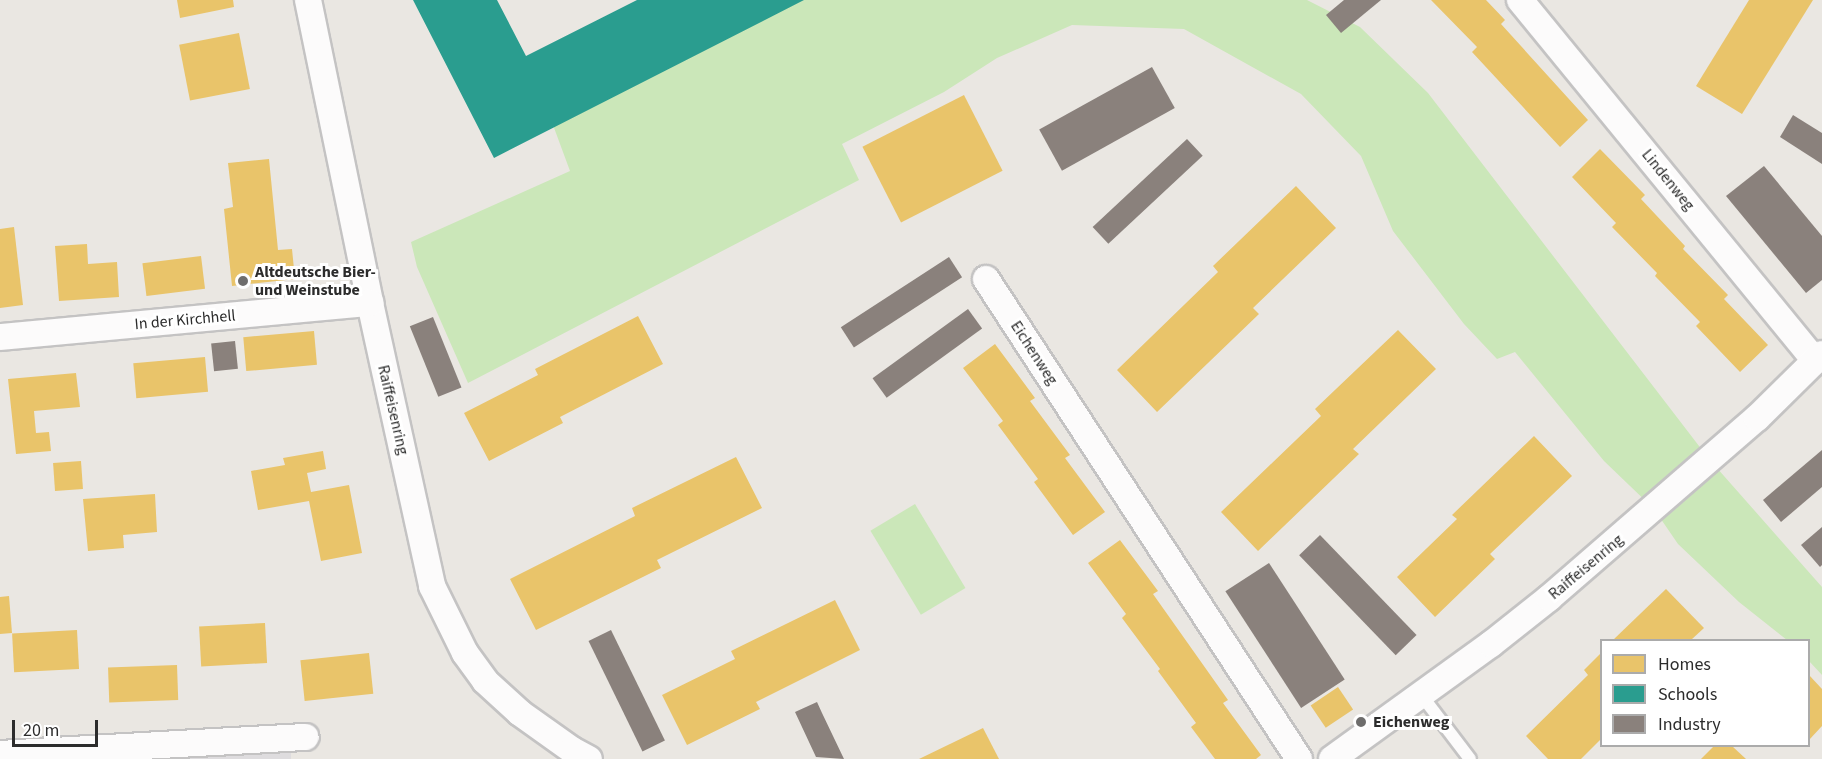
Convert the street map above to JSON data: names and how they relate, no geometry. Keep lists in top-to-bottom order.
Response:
{
  "streets": {
    "street": [
      "Lindenweg",
      "In der Kirchhell",
      "Eichenweg",
      "Raiffeisenring"
    ]
  },
  "crossings": [
    ["Lindenweg", "Raiffeisenring"],
    ["In der Kirchhell", "Raiffeisenring"]
  ],
  "places": ["Altdeutsche Bier- und Weinstube", "Eichenweg"],
  "legend": ["Homes", "Schools", "Industry"],
  "scale_bar": "20 m"
}
